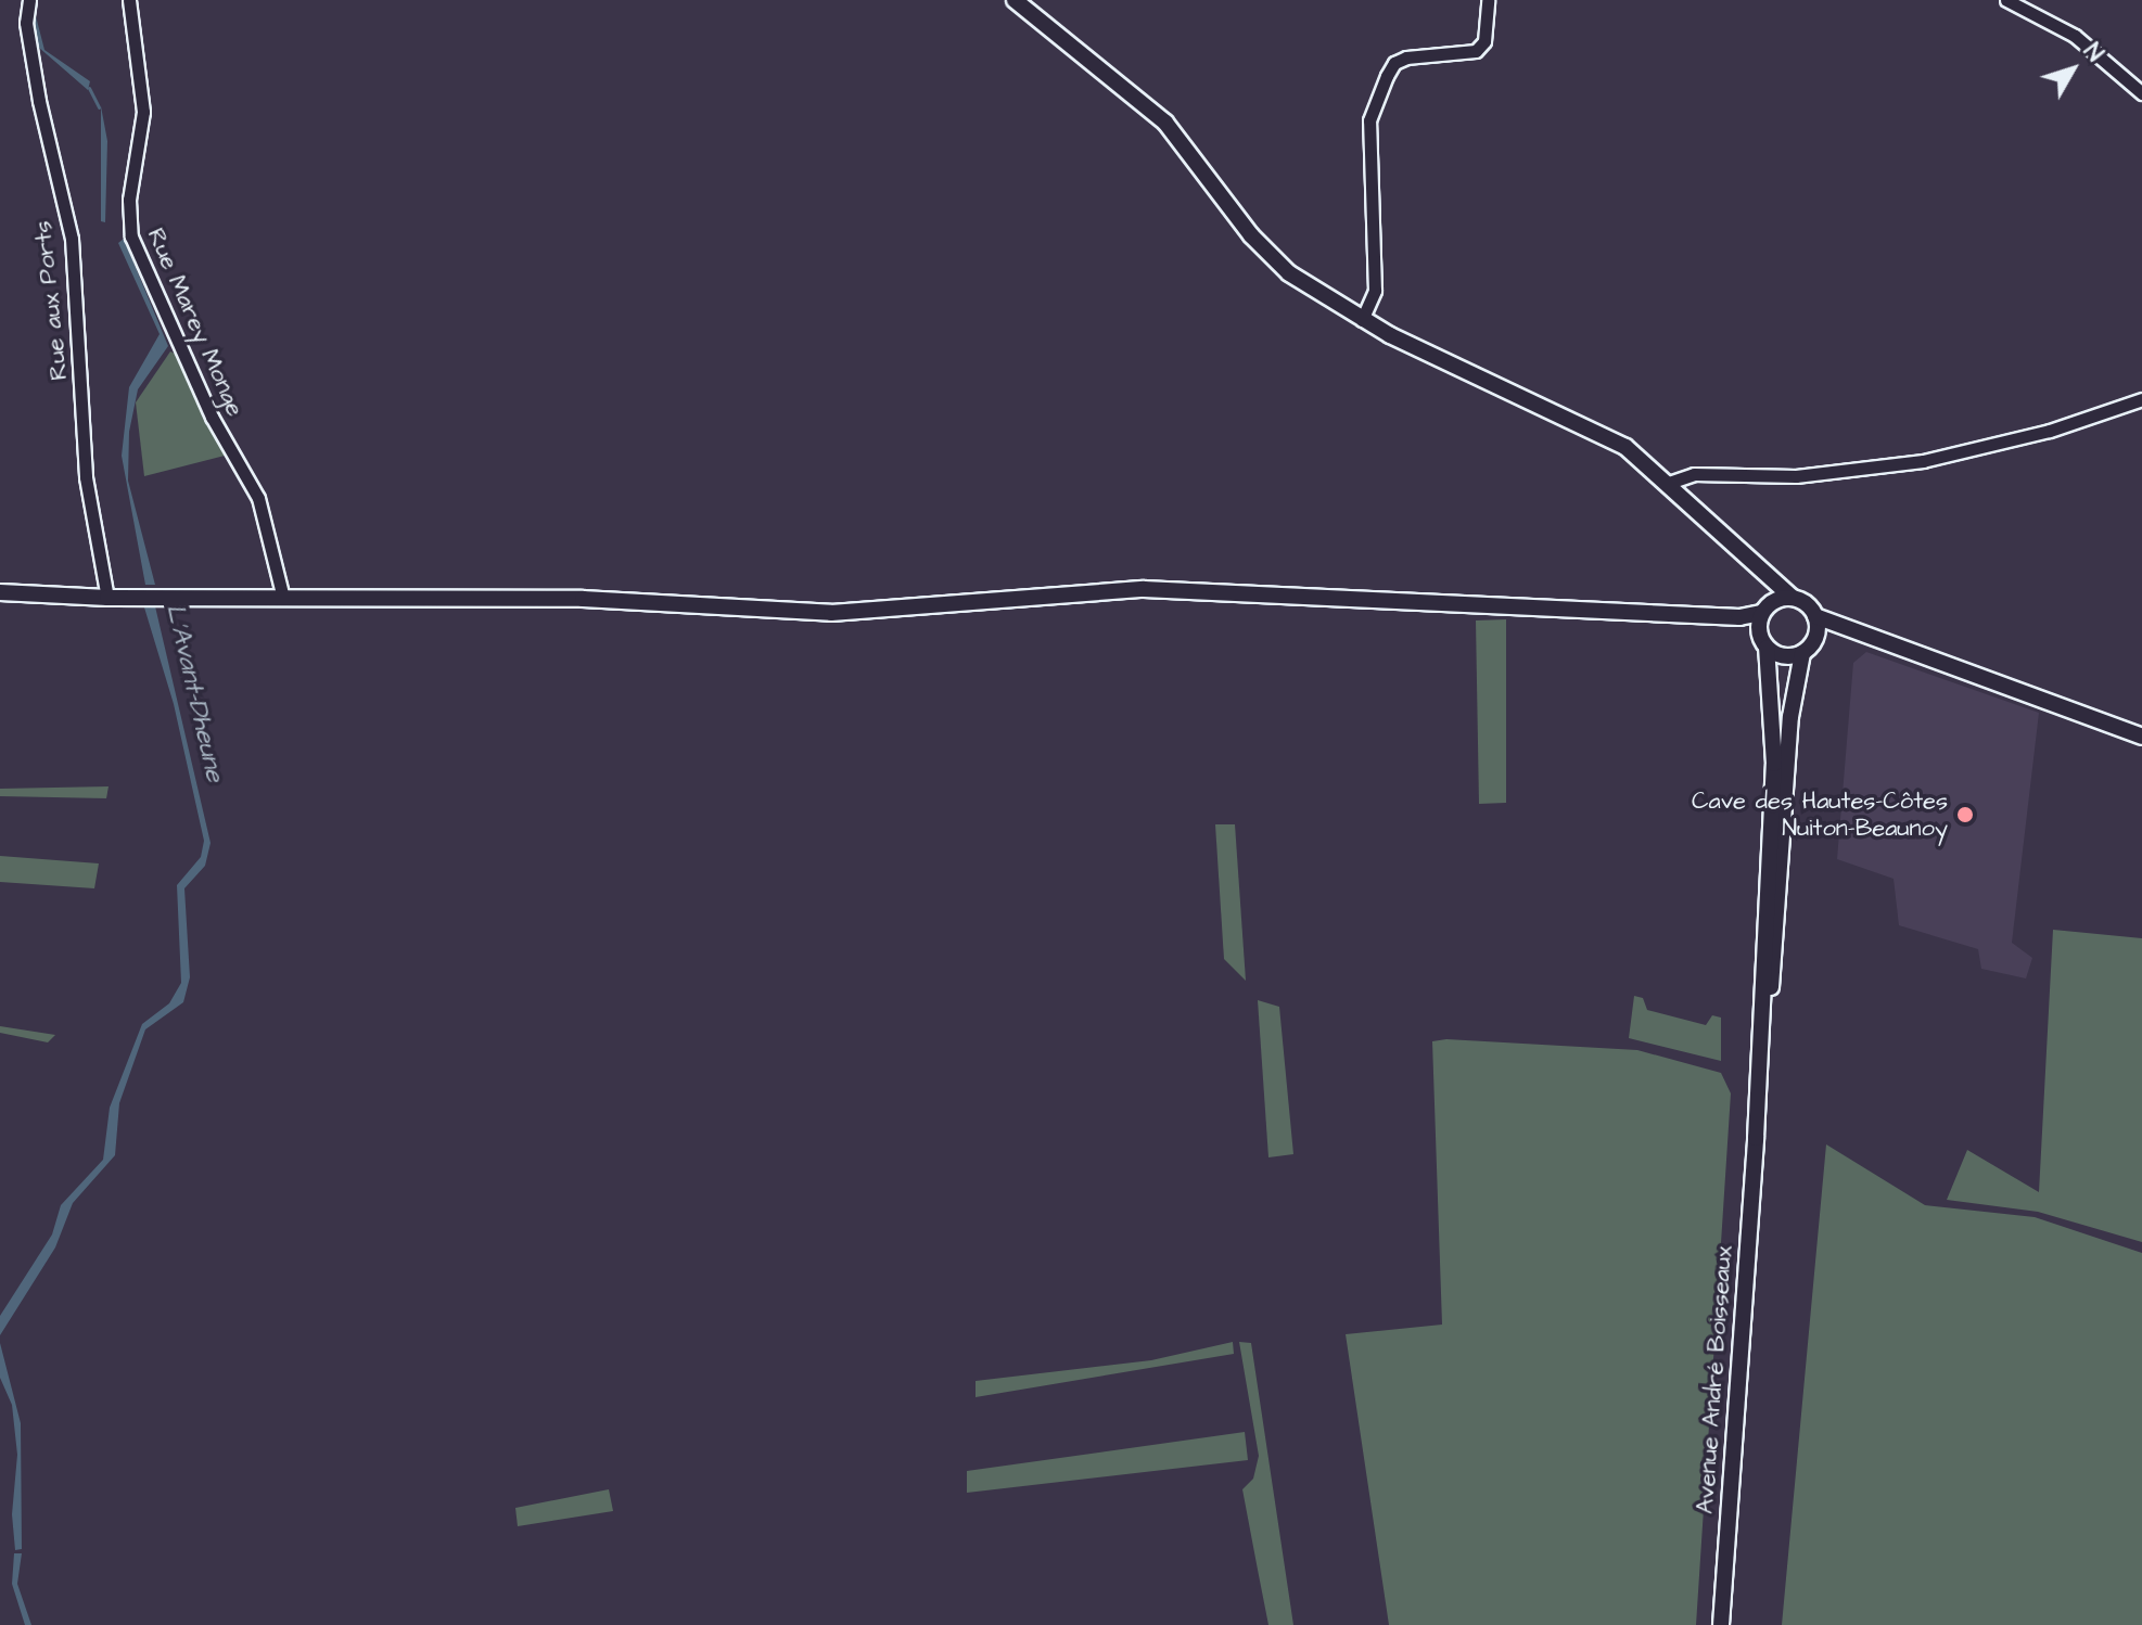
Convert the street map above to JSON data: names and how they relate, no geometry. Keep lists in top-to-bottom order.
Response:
{
  "streets": {
    "main road": ["Avenue André Boisseaux"],
    "street": ["Rue aux Ports", "Rue Marey Monge"]
  },
  "water": ["L'Avant-Dheune"],
  "places": ["Cave des Hautes-Côtes Nuiton-Beaunoy"],
  "north": "top right"
}
